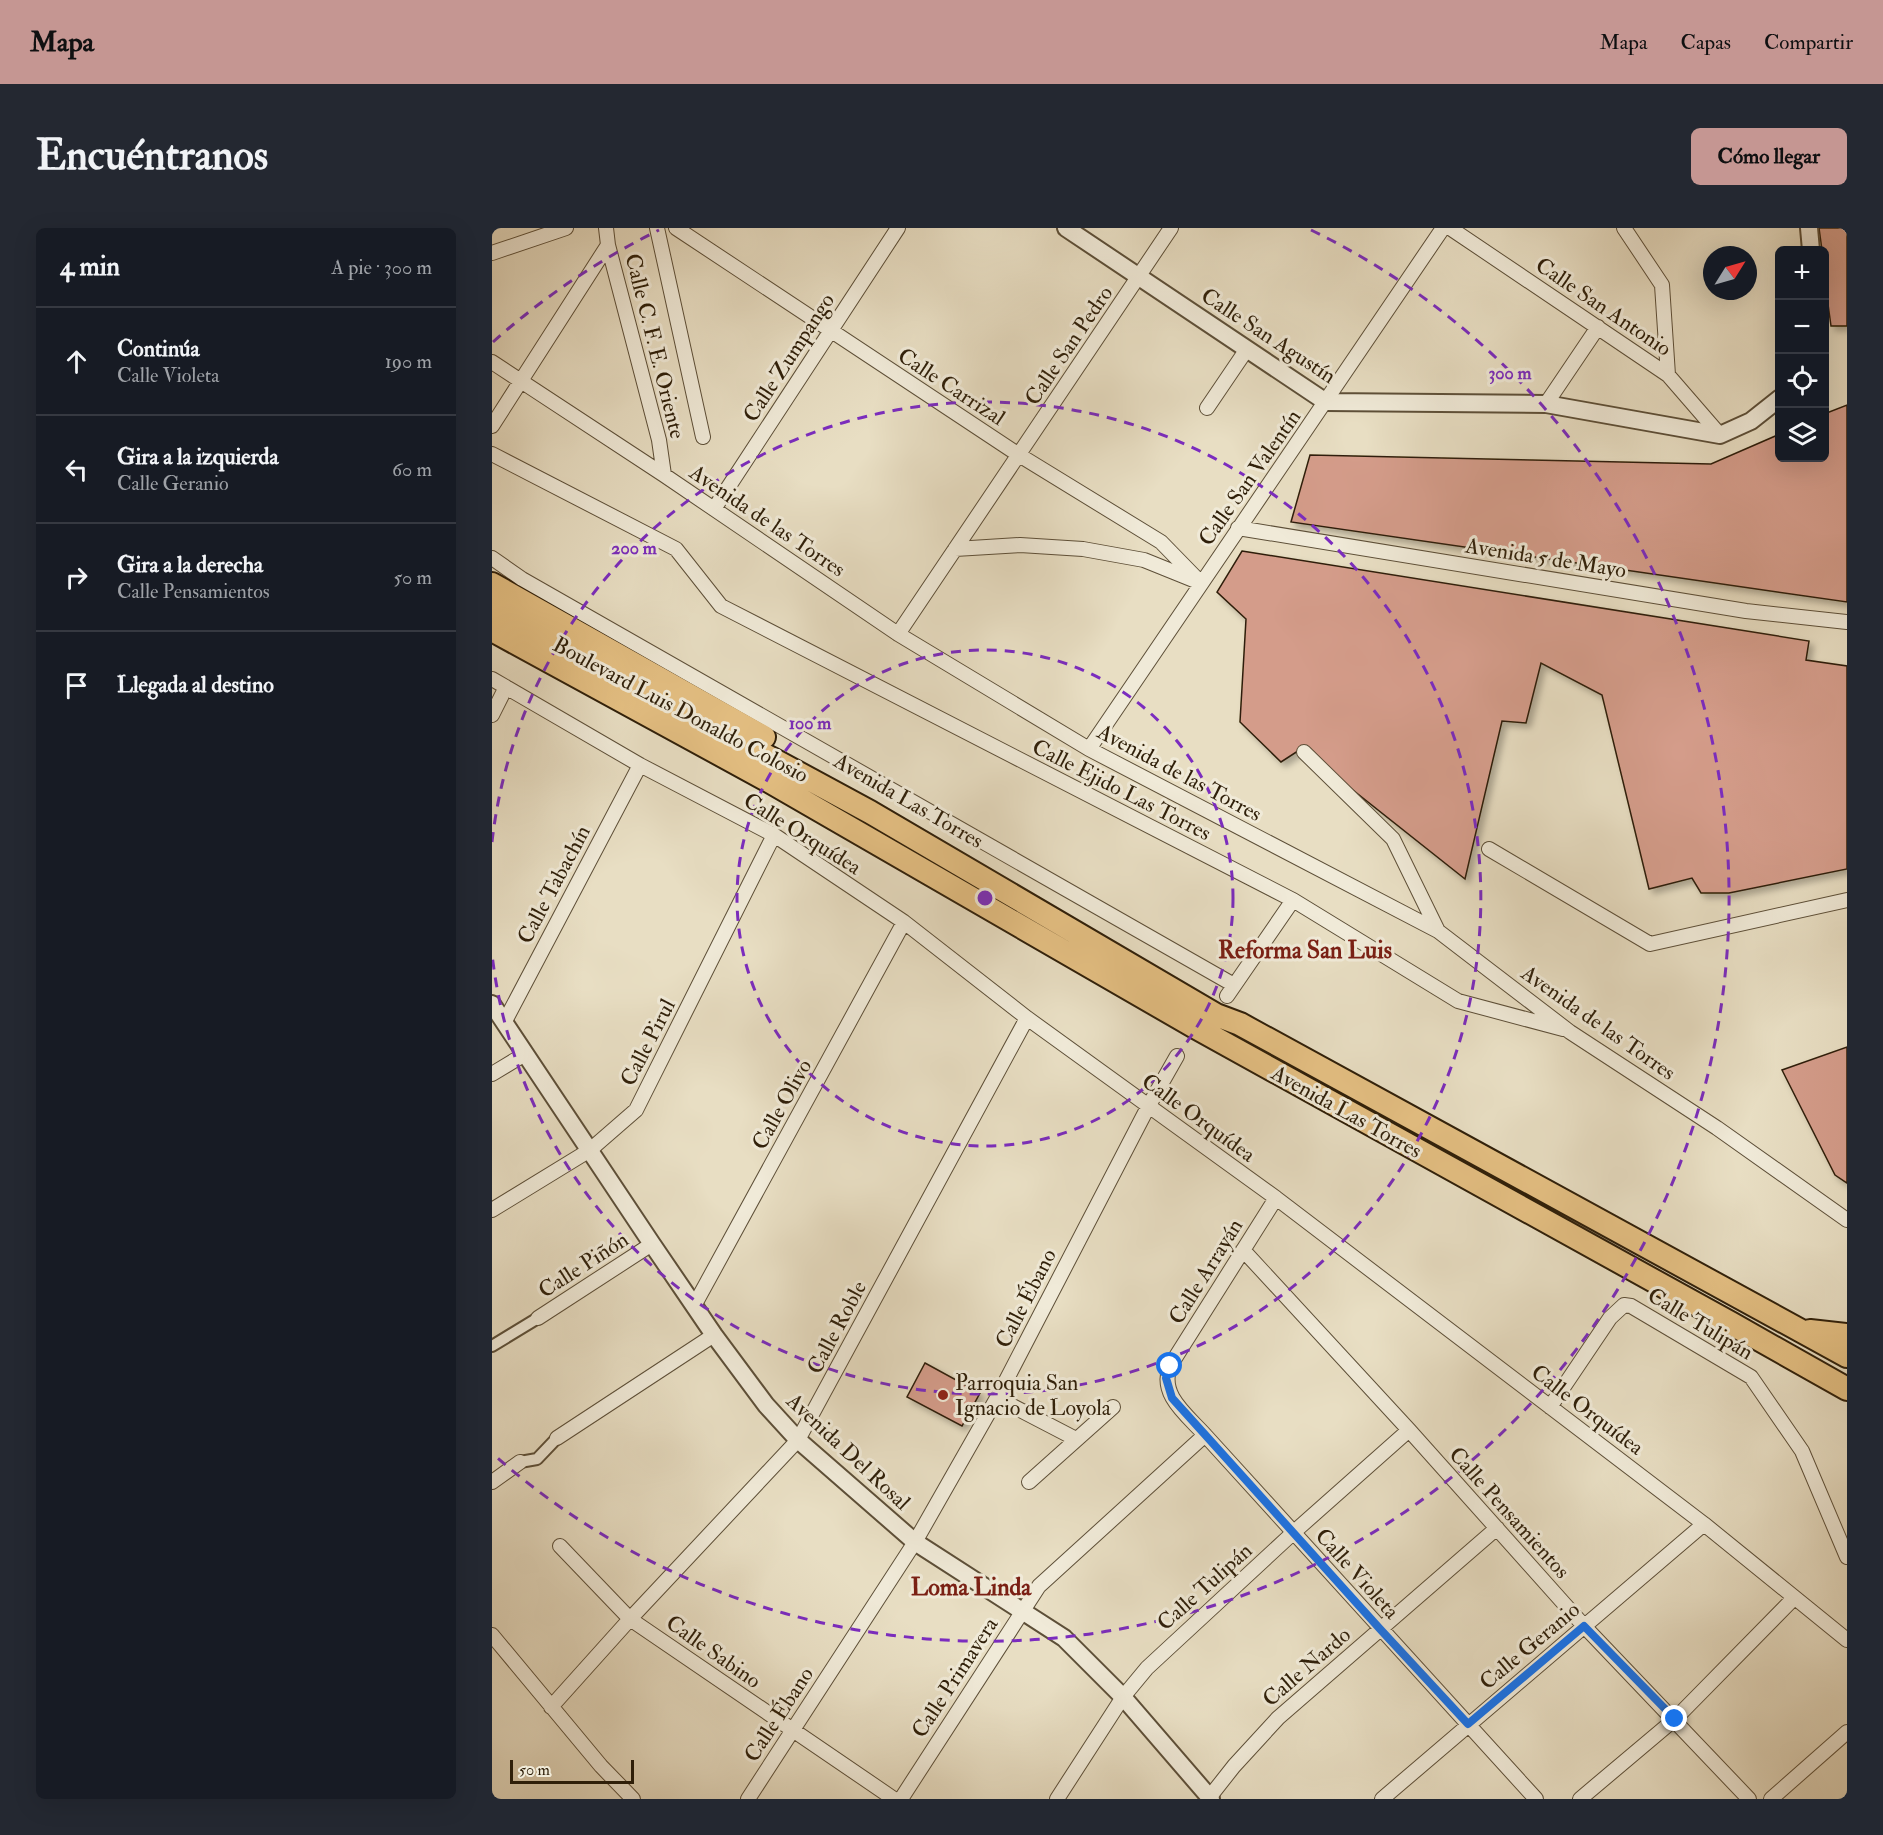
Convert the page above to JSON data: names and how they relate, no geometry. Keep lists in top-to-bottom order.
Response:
{
  "streets": {
    "highway": ["Boulevard Luis Donaldo Colosio", "Avenida Las Torres"],
    "street": [
      "Calle San Antonio",
      "Calle San Agustín",
      "Calle San Pedro",
      "Calle C. F. E. Oriente",
      "Calle Zumpango",
      "Calle Carrizal",
      "Calle San Valentín",
      "Avenida de las Torres",
      "Avenida 5 de Mayo",
      "Calle Ejido Las Torres",
      "Calle Orquídea",
      "Calle Tabachín",
      "Calle Pirul",
      "Calle Olivo",
      "Calle Piñón",
      "Calle Arrayán",
      "Calle Ébano",
      "Calle Tulipán",
      "Calle Roble",
      "Avenida Del Rosal",
      "Calle Pensamientos",
      "Calle Violeta",
      "Calle Geranio",
      "Calle Sabino",
      "Calle Nardo",
      "Calle Primavera"
    ]
  },
  "crossings": [
    ["Calle San Antonio", "Calle San Agustín"],
    ["Calle San Agustín", "Calle San Pedro"],
    ["Calle San Agustín", "Calle San Valentín"],
    ["Calle San Pedro", "Calle Carrizal"],
    ["Calle San Pedro", "Avenida de las Torres"],
    ["Calle C. F. E. Oriente", "Avenida de las Torres"],
    ["Calle Zumpango", "Calle Carrizal"],
    ["Calle Zumpango", "Avenida de las Torres"],
    ["Calle Carrizal", "Calle San Valentín"],
    ["Calle San Valentín", "Avenida de las Torres"],
    ["Calle San Valentín", "Avenida 5 de Mayo"],
    ["Avenida de las Torres", "Calle Ejido Las Torres"],
    ["Boulevard Luis Donaldo Colosio", "Avenida Las Torres"],
    ["Calle Ejido Las Torres", "Avenida Las Torres"],
    ["Calle Orquídea", "Calle Tabachín"],
    ["Calle Orquídea", "Calle Pirul"],
    ["Calle Orquídea", "Calle Olivo"],
    ["Calle Orquídea", "Calle Arrayán"],
    ["Calle Orquídea", "Calle Ébano"],
    ["Calle Orquídea", "Calle Tulipán"],
    ["Calle Orquídea", "Calle Roble"],
    ["Calle Orquídea", "Calle Geranio"],
    ["Calle Tabachín", "Avenida Del Rosal"],
    ["Calle Pirul", "Avenida Del Rosal"],
    ["Calle Olivo", "Avenida Del Rosal"],
    ["Calle Piñón", "Avenida Del Rosal"],
    ["Calle Arrayán", "Calle Pensamientos"],
    ["Calle Arrayán", "Calle Violeta"],
    ["Calle Ébano", "Avenida Del Rosal"],
    ["Calle Ébano", "Calle Sabino"],
    ["Calle Tulipán", "Avenida Del Rosal"],
    ["Calle Tulipán", "Calle Pensamientos"],
    ["Calle Tulipán", "Calle Violeta"],
    ["Calle Roble", "Avenida Del Rosal"],
    ["Calle Roble", "Calle Sabino"],
    ["Avenida Del Rosal", "Calle Nardo"],
    ["Avenida Del Rosal", "Calle Primavera"],
    ["Calle Pensamientos", "Calle Geranio"],
    ["Calle Pensamientos", "Calle Nardo"],
    ["Calle Violeta", "Calle Geranio"],
    ["Calle Violeta", "Calle Nardo"],
    ["Calle Violeta", "Calle Primavera"]
  ],
  "districts": ["Reforma San Luis", "Loma Linda"],
  "places": ["Parroquia San Ignacio de Loyola"],
  "scale_bar": "50 m",
  "north": "top right",
  "page": {
    "header": "Mapa",
    "nav": ["Mapa", "Capas", "Compartir"],
    "buttons": "Cómo llegar",
    "title": "Encuéntranos",
    "heading": ["4 min", "A pie · 300 m"],
    "map_buttons": ["+", "−"],
    "list": [
      ["Continúa", "Calle Violeta", "190 m"],
      ["Gira a la izquierda", "Calle Geranio", "60 m"],
      ["Gira a la derecha", "Calle Pensamientos", "50 m"],
      "Llegada al destino"
    ],
    "scale": "50 m"
  },
  "rings": ["300 m", "200 m", "100 m"]
}
